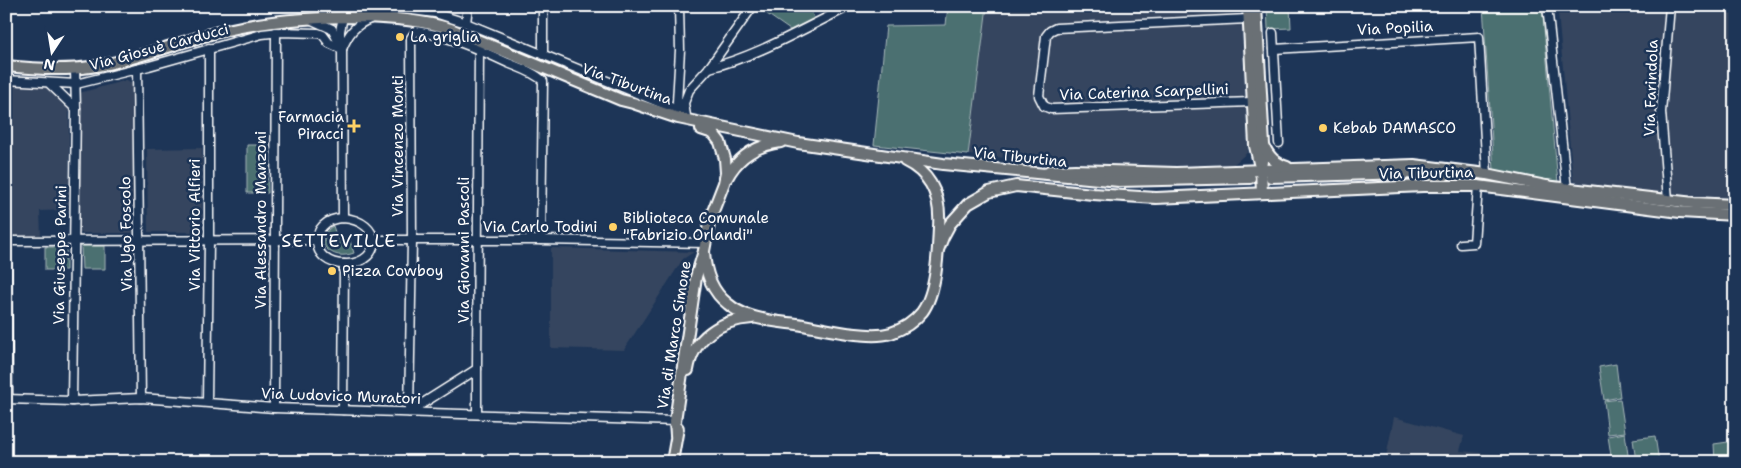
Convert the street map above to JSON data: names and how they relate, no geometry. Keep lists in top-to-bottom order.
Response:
{
  "streets": {
    "main road": ["Via Tiburtina", "Via di Marco Simone"],
    "street": [
      "Via Popilia",
      "Via Giosuè Carducci",
      "Via Farindola",
      "Via Caterina Scarpellini",
      "Via Vincenzo Monti",
      "Via Alessandro Manzoni",
      "Via Vittorio Alfieri",
      "Via Carlo Todini",
      "Via Ugo Foscolo",
      "Via Giovanni Pascoli",
      "Via Giuseppe Parini",
      "Via Ludovico Muratori"
    ]
  },
  "crossings": [
    ["Via Giosuè Carducci", "Via Alessandro Manzoni"],
    ["Via Giosuè Carducci", "Via Vittorio Alfieri"],
    ["Via Giosuè Carducci", "Via Ugo Foscolo"],
    ["Via Giosuè Carducci", "Via Giuseppe Parini"],
    ["Via Tiburtina", "Via Farindola"],
    ["Via Tiburtina", "Via Giuseppe Parini"],
    ["Via Tiburtina", "Via di Marco Simone"],
    ["Via Vincenzo Monti", "Via Carlo Todini"],
    ["Via Vincenzo Monti", "Via Giovanni Pascoli"],
    ["Via Vincenzo Monti", "Via Ludovico Muratori"],
    ["Via Alessandro Manzoni", "Via Ludovico Muratori"],
    ["Via Vittorio Alfieri", "Via Ludovico Muratori"],
    ["Via Carlo Todini", "Via Giovanni Pascoli"],
    ["Via Carlo Todini", "Via di Marco Simone"],
    ["Via Ugo Foscolo", "Via Ludovico Muratori"],
    ["Via Giovanni Pascoli", "Via Ludovico Muratori"],
    ["Via Giuseppe Parini", "Via Ludovico Muratori"],
    ["Via di Marco Simone", "Via Ludovico Muratori"]
  ],
  "districts": ["SETTEVILLE"],
  "places": {
    "other": [
      "La griglia",
      "Kebab DAMASCO",
      "Biblioteca Comunale \"Fabrizio Orlandi\"",
      "Pizza Cowboy"
    ],
    "health": ["Farmacia Piracci"]
  },
  "north": "bottom"
}
